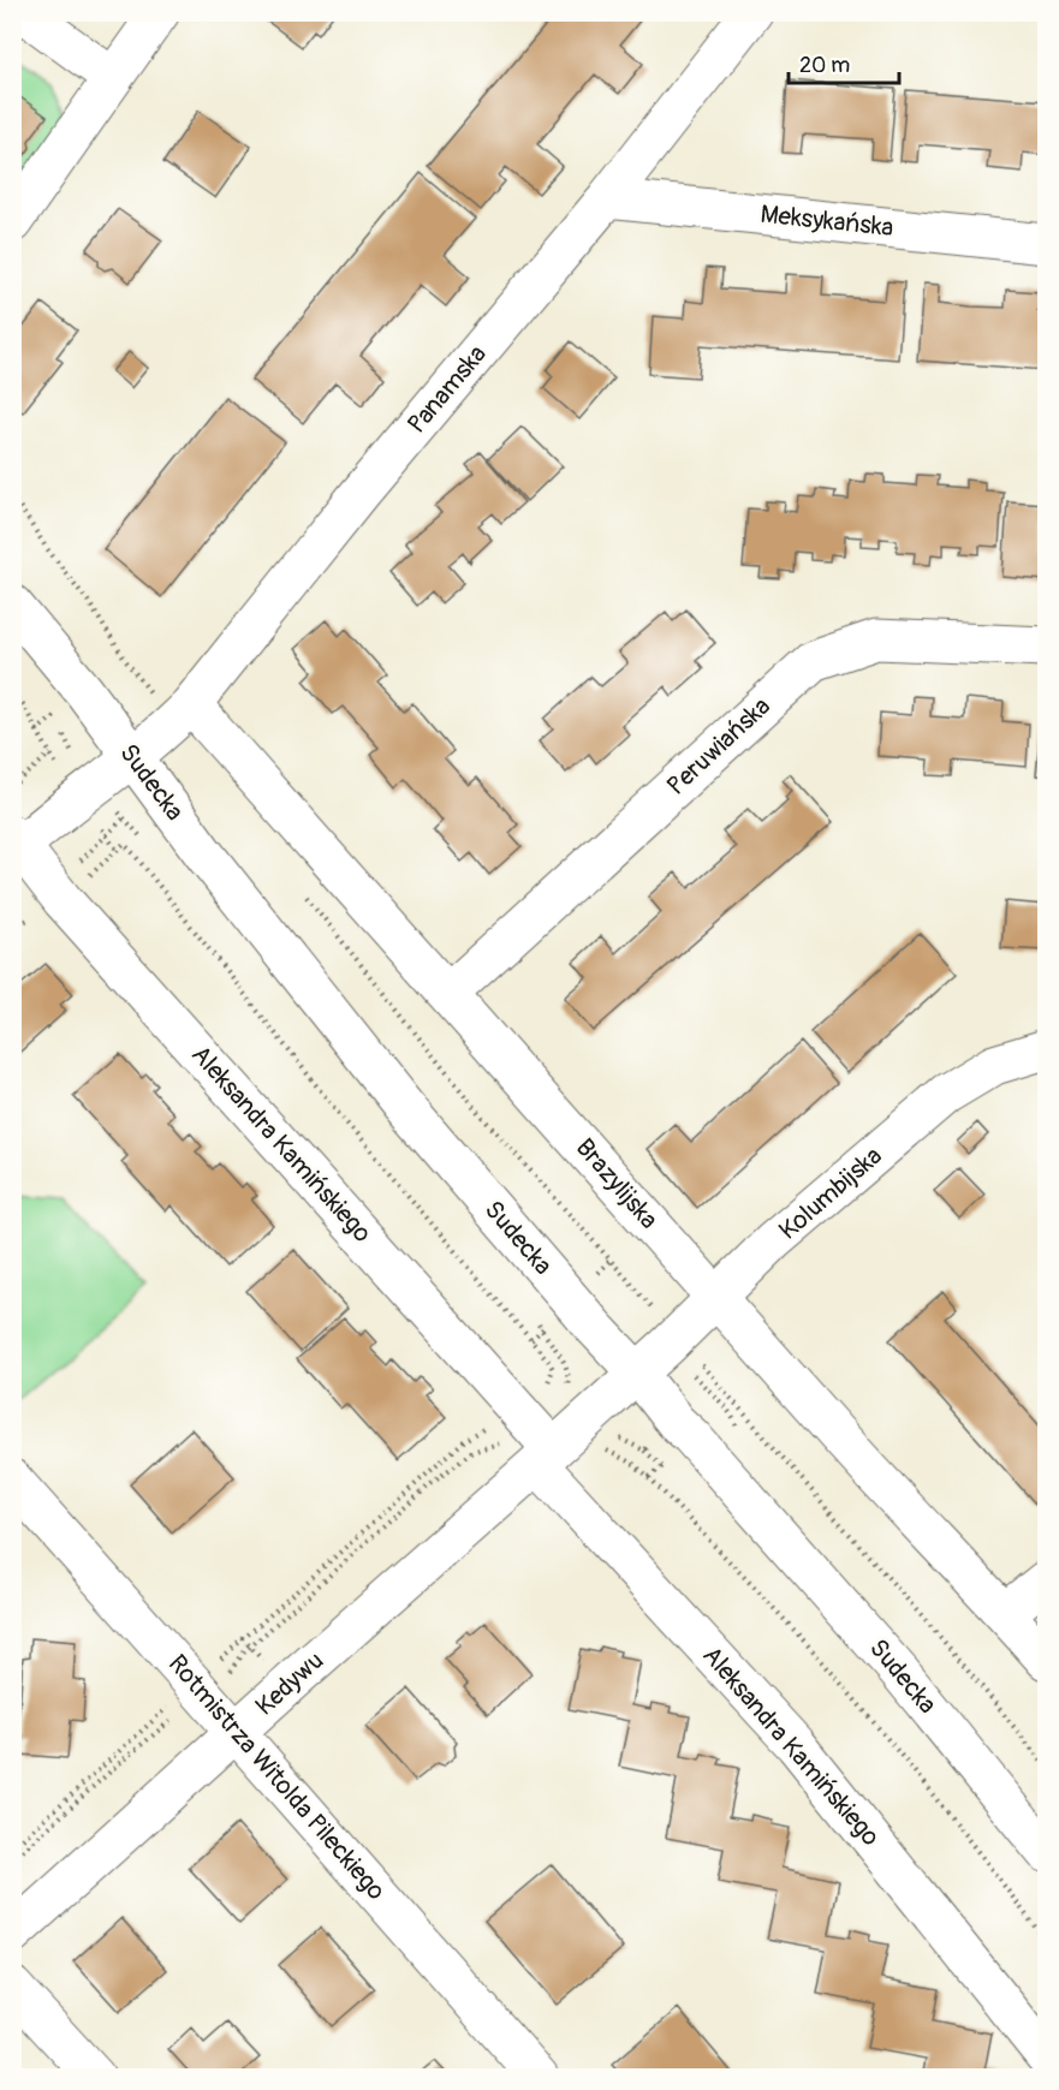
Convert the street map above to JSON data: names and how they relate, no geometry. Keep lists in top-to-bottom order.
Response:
{
  "streets": {
    "street": [
      "Meksykańska",
      "Panamska",
      "Peruwiańska",
      "Sudecka",
      "Aleksandra Kamińskiego",
      "Brazylijska",
      "Kolumbijska",
      "Kedywu",
      "Rotmistrza Witolda Pileckiego"
    ]
  },
  "crossings": [
    ["Meksykańska", "Panamska"],
    ["Panamska", "Sudecka"],
    ["Panamska", "Aleksandra Kamińskiego"],
    ["Panamska", "Brazylijska"],
    ["Peruwiańska", "Brazylijska"],
    ["Sudecka", "Kolumbijska"],
    ["Aleksandra Kamińskiego", "Kedywu"],
    ["Brazylijska", "Kolumbijska"],
    ["Kedywu", "Rotmistrza Witolda Pileckiego"]
  ],
  "scale_bar": "20 m"
}
